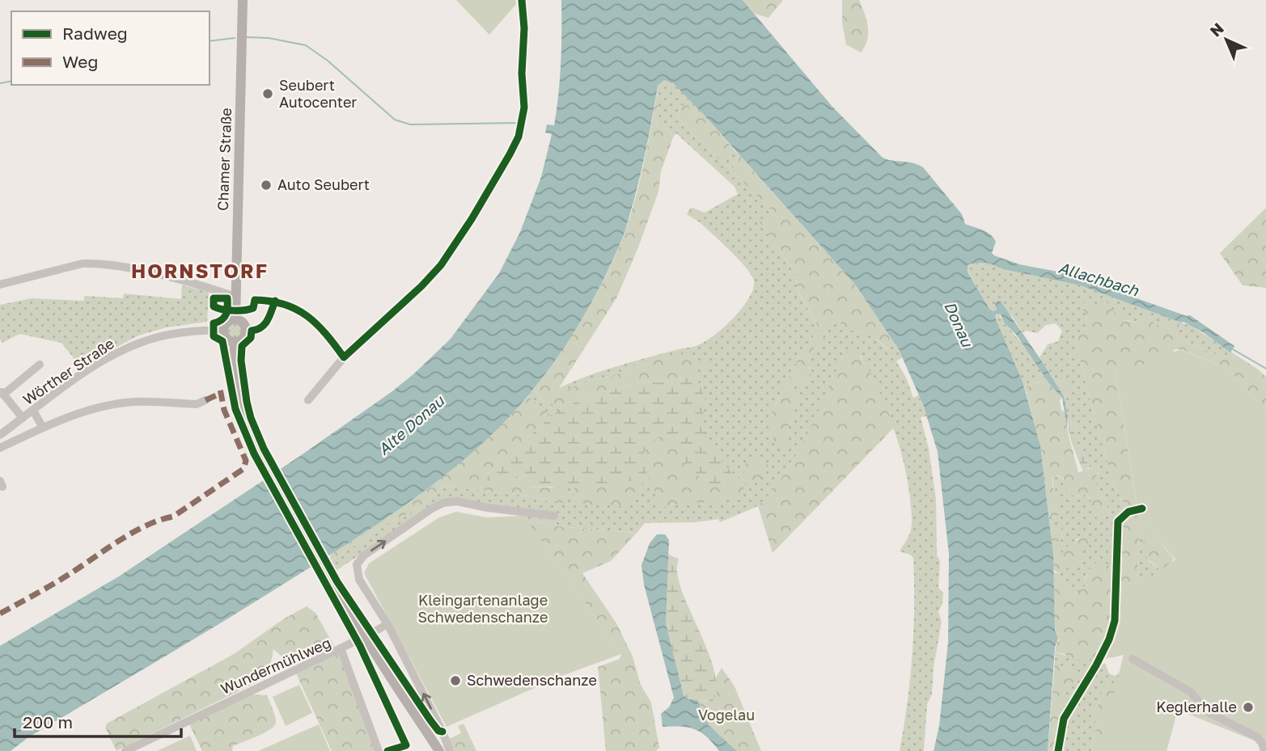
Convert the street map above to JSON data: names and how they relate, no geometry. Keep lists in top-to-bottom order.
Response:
{
  "streets": {
    "main road": ["Chamer Straße"],
    "street": ["Wörther Straße", "Wundermühlweg"]
  },
  "districts": ["HORNSTORF"],
  "water": ["Allachbach", "Donau", "Alte Donau"],
  "parks": ["Kleingartenanlage Schwedenschanze", "Vogelau"],
  "places": [
    "Seubert Autocenter",
    "Auto Seubert",
    "Schwedenschanze",
    "Keglerhalle"
  ],
  "legend": ["Radweg", "Weg"],
  "scale_bar": "200 m",
  "north": "top left"
}
